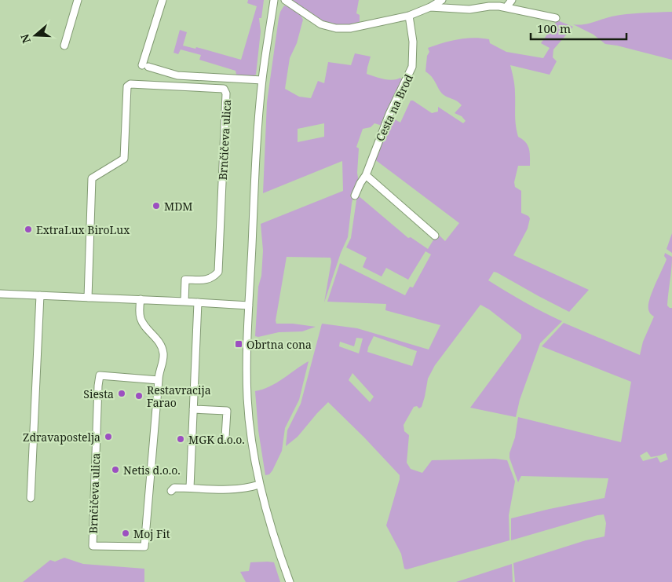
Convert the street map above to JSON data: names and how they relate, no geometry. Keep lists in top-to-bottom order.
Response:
{
  "streets": {
    "street": ["Cesta na Brod", "Brnčičeva ulica"]
  },
  "places": {
    "other": [
      "MDM",
      "ExtraLux BiroLux",
      "Siesta",
      "Restavracija Farao",
      "Zdravapostelja",
      "MGK d.o.o.",
      "Netis d.o.o.",
      "Moj Fit"
    ],
    "transit": ["Obrtna cona"]
  },
  "scale_bar": "100 m",
  "north": "left"
}
